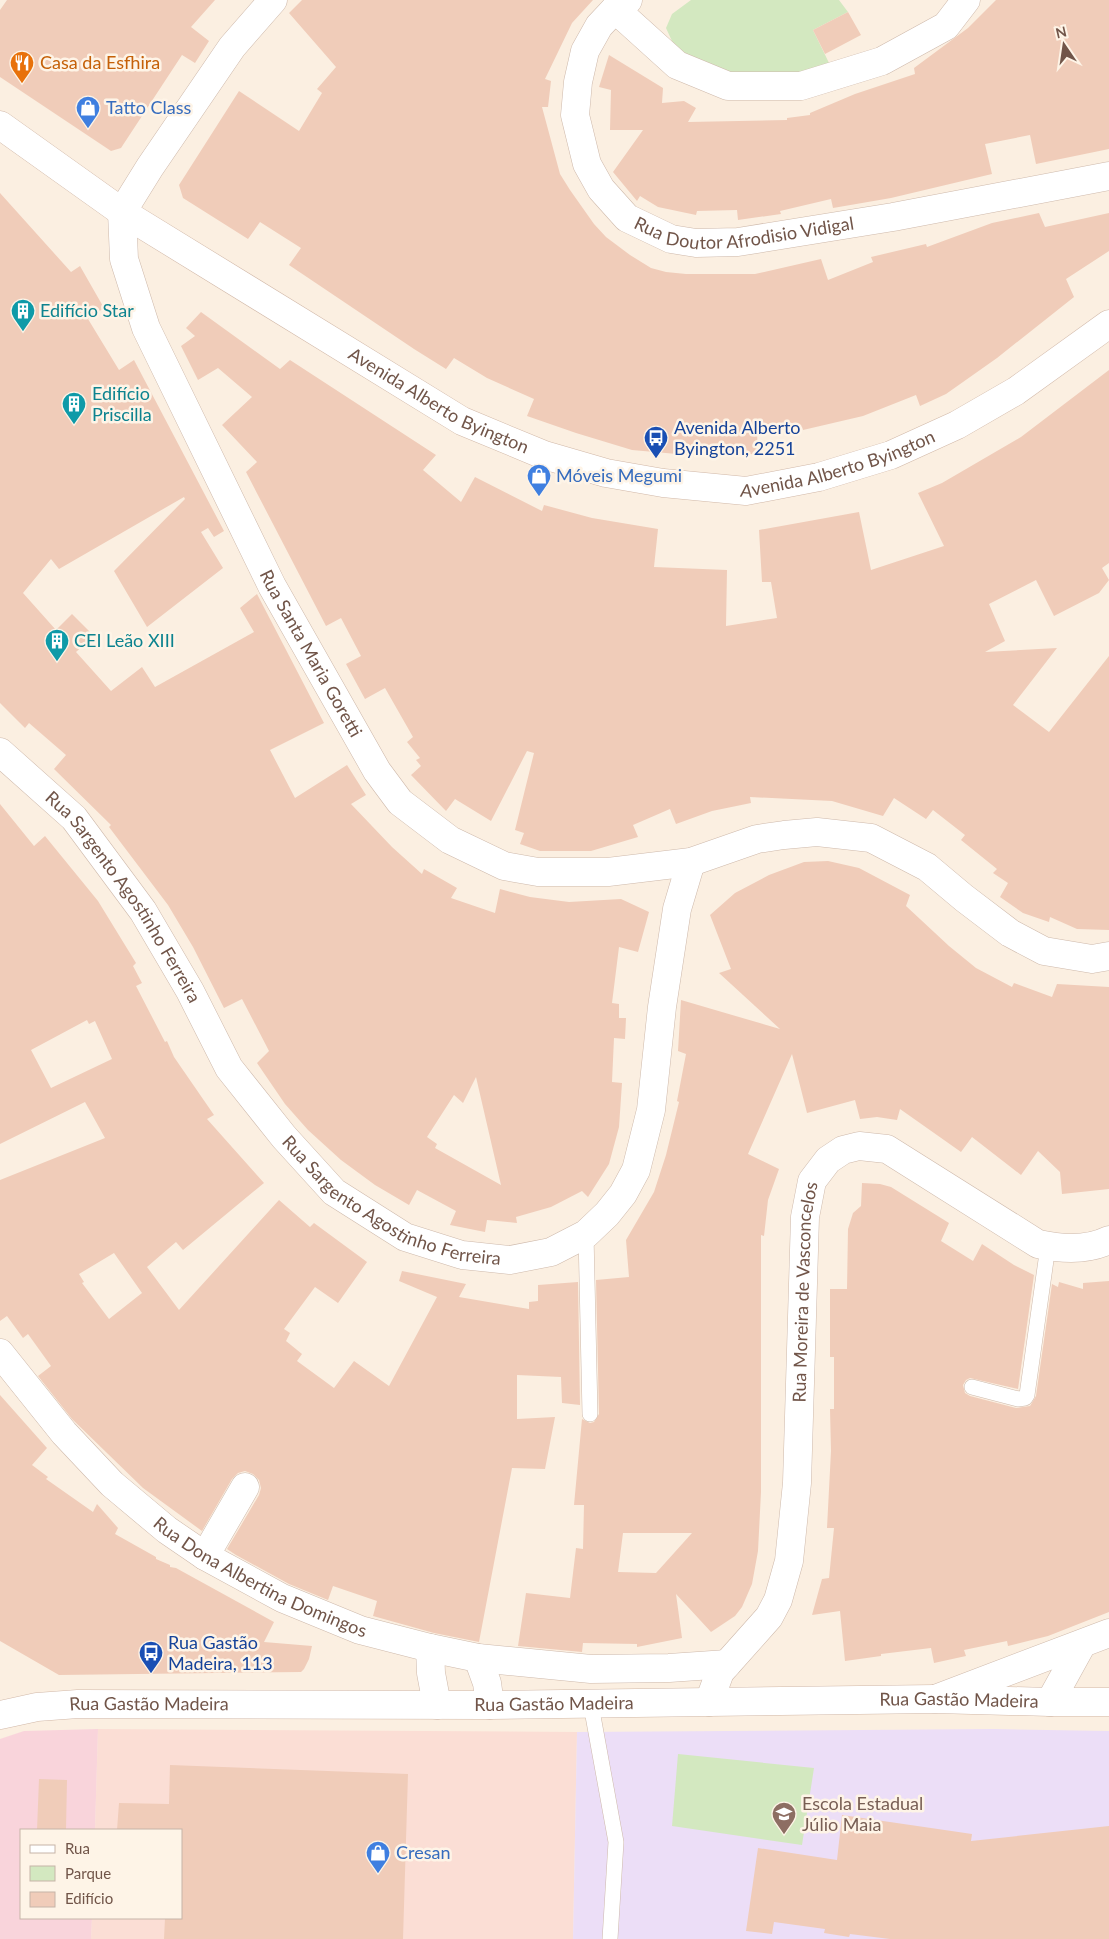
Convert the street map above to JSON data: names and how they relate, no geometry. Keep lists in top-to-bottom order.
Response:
{
  "streets": {
    "street": [
      "Rua Doutor Afrodisio Vidigal",
      "Avenida Alberto Byington",
      "Rua Santa Maria Goretti",
      "Rua Sargento Agostinho Ferreira",
      "Rua Moreira de Vasconcelos",
      "Rua Dona Albertina Domingos",
      "Rua Gastão Madeira"
    ]
  },
  "crossings": [
    ["Avenida Alberto Byington", "Rua Santa Maria Goretti"],
    ["Rua Santa Maria Goretti", "Rua Sargento Agostinho Ferreira"],
    ["Rua Moreira de Vasconcelos", "Rua Dona Albertina Domingos"],
    ["Rua Moreira de Vasconcelos", "Rua Gastão Madeira"]
  ],
  "places": {
    "restaurant": ["Casa da Esfhira"],
    "shop": ["Tatto Class", "Móveis Megumi", "Cresan"],
    "building": ["Edifício Star", "Edifício Priscilla", "CEI Leão XIII"],
    "bus stop": ["Avenida Alberto Byington, 2251", "Rua Gastão Madeira, 113"],
    "school or university": ["Escola Estadual Júlio Maia"]
  },
  "legend": ["Rua", "Parque", "Edifício"],
  "north": "top"
}
